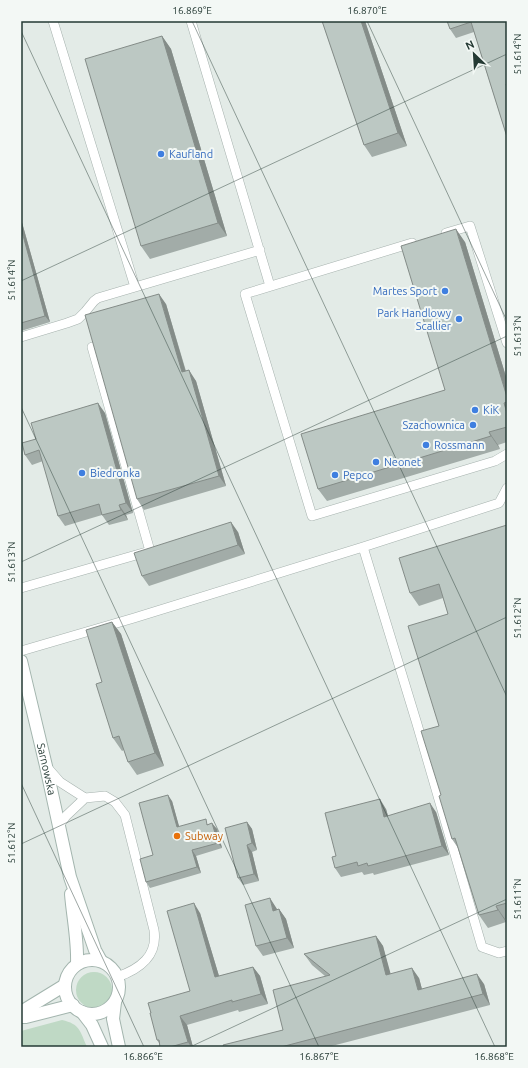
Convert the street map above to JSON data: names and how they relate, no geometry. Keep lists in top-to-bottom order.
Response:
{
  "streets": {
    "main road": ["Sarnowska"]
  },
  "places": [
    "Kaufland",
    "Martes Sport",
    "Park Handlowy Scallier",
    "KiK",
    "Szachownica",
    "Rossmann",
    "Neonet",
    "Biedronka",
    "Pepco",
    "Subway"
  ],
  "north": "top left",
  "coordinates": [
    "16.869°E",
    "16.870°E",
    "51.614°N",
    "51.613°N",
    "51.612°N",
    "51.611°N",
    "16.866°E",
    "16.867°E",
    "16.868°E"
  ]
}
